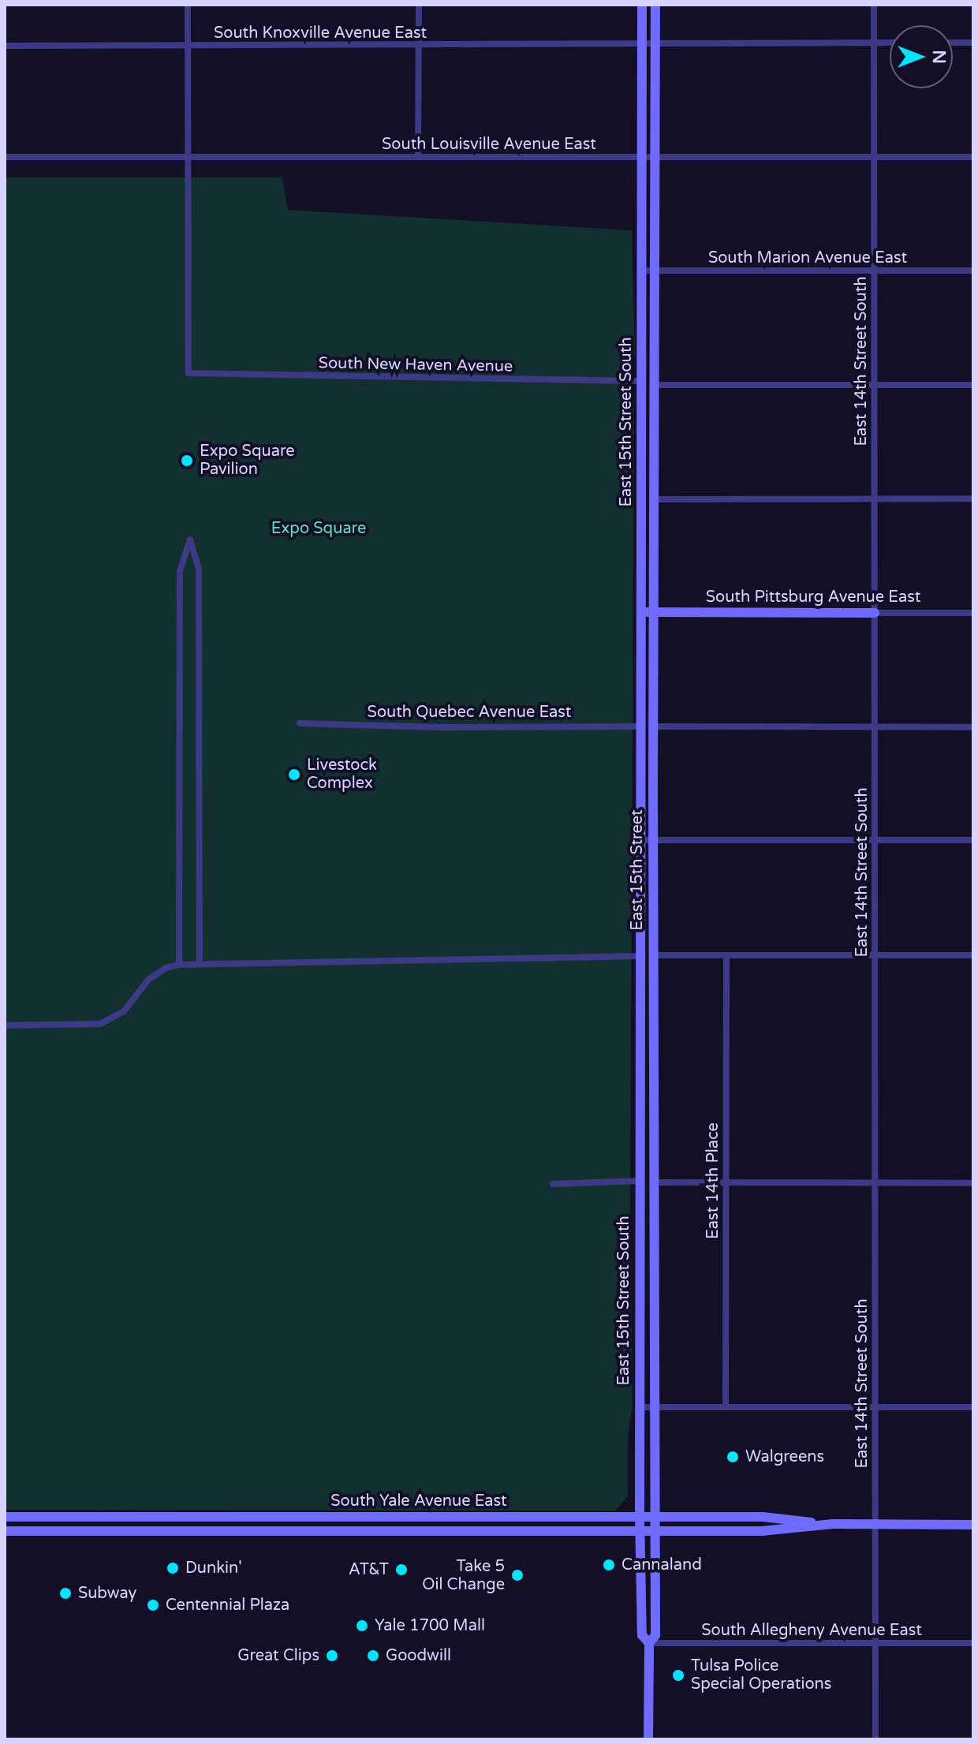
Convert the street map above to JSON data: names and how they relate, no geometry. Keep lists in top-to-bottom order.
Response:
{
  "streets": {
    "main road": [
      "East 15th Street South",
      "South Pittsburg Avenue East",
      "East 15th Street",
      "South Yale Avenue East"
    ],
    "street": [
      "South Knoxville Avenue East",
      "South Louisville Avenue East",
      "South Marion Avenue East",
      "East 14th Street South",
      "South New Haven Avenue",
      "South Quebec Avenue East",
      "East 14th Place",
      "South Allegheny Avenue East"
    ]
  },
  "crossings": [
    ["South Knoxville Avenue East", "East 14th Street South"],
    ["South Knoxville Avenue East", "East 15th Street South"],
    ["South Louisville Avenue East", "East 14th Street South"],
    ["South Louisville Avenue East", "South New Haven Avenue"],
    ["South Louisville Avenue East", "East 15th Street South"],
    ["South Marion Avenue East", "East 14th Street South"],
    ["South Marion Avenue East", "East 15th Street South"],
    ["East 14th Street South", "South Pittsburg Avenue East"],
    ["East 14th Street South", "South Yale Avenue East"],
    ["East 14th Street South", "South Allegheny Avenue East"],
    ["South New Haven Avenue", "East 15th Street South"],
    ["East 15th Street South", "South Pittsburg Avenue East"],
    ["East 15th Street South", "South Quebec Avenue East"],
    ["East 15th Street South", "East 15th Street"],
    ["East 15th Street South", "South Yale Avenue East"],
    ["East 15th Street South", "South Allegheny Avenue East"]
  ],
  "parks": ["Expo Square"],
  "places": [
    "Expo Square Pavilion",
    "Livestock Complex",
    "Walgreens",
    "Cannaland",
    "Dunkin'",
    "AT&T",
    "Take 5 Oil Change",
    "Subway",
    "Centennial Plaza",
    "Yale 1700 Mall",
    "Great Clips",
    "Goodwill",
    "Tulsa Police Special Operations"
  ],
  "north": "right"
}
